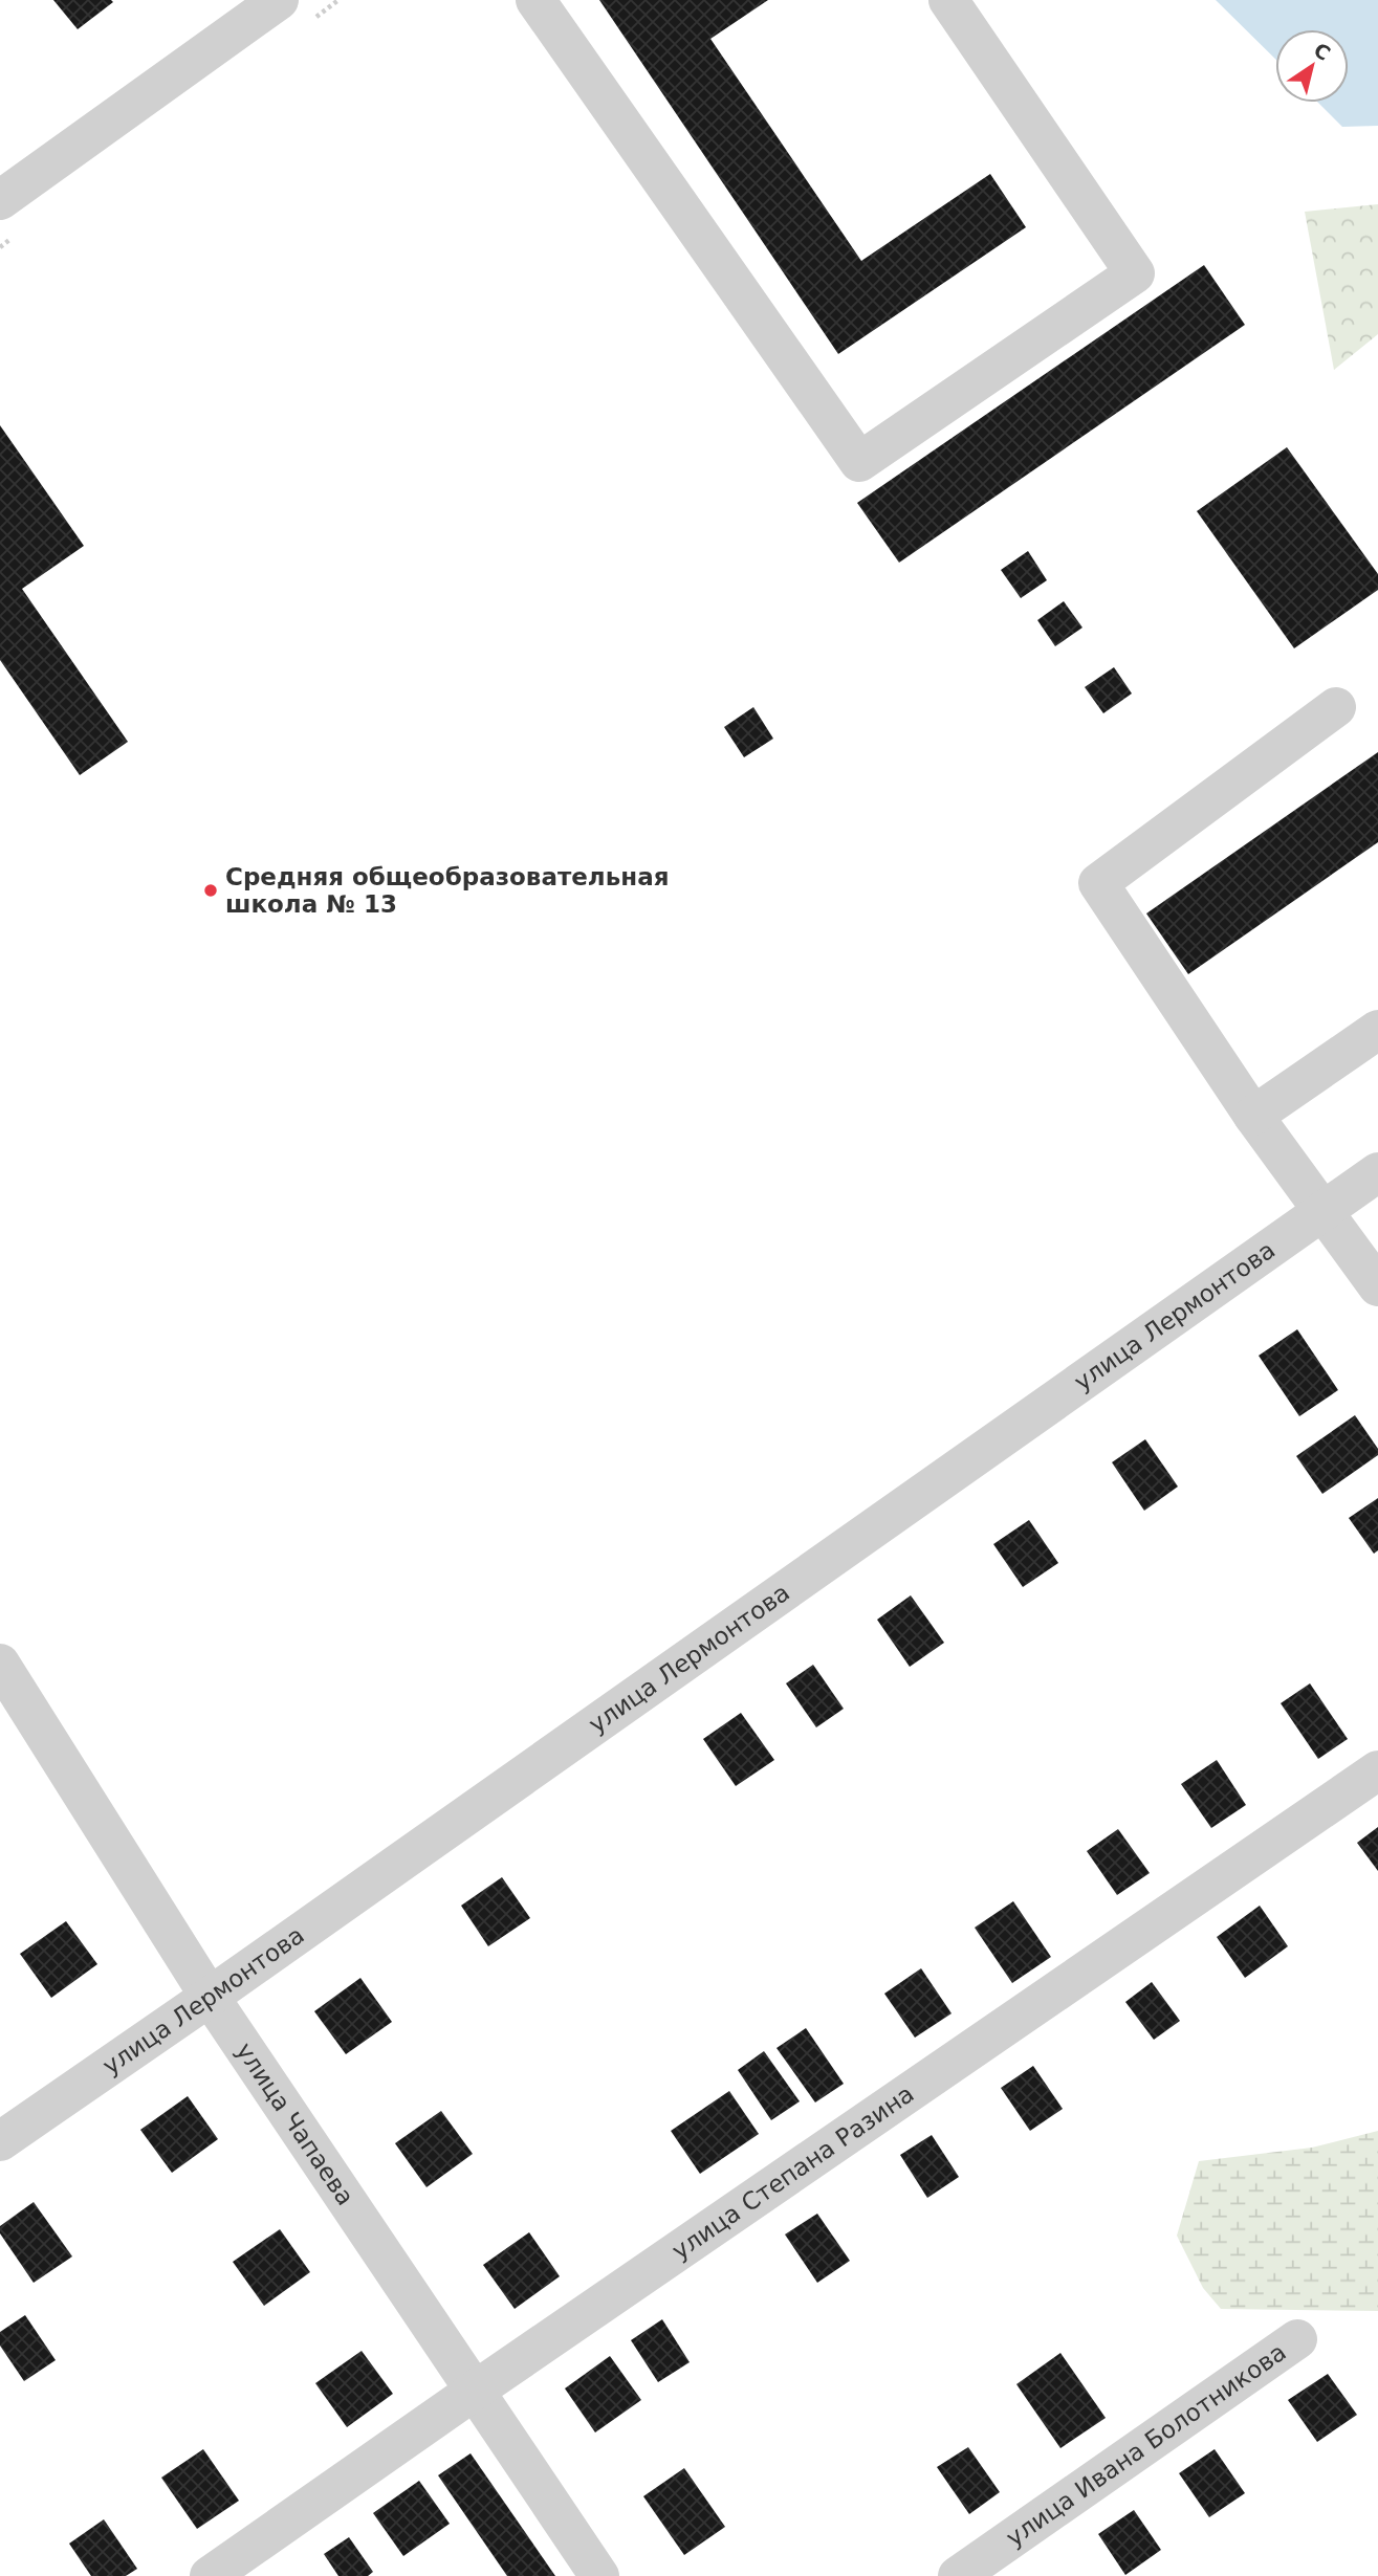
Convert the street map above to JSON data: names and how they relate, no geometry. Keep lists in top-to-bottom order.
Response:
{
  "streets": {
    "street": [
      "улица Лермонтова",
      "улица Чапаева",
      "улица Степана Разина",
      "улица Ивана Болотникова"
    ]
  },
  "crossings": [
    ["улица Лермонтова", "улица Чапаева"],
    ["улица Чапаева", "улица Степана Разина"]
  ],
  "places": ["Средняя общеобразовательная школа № 13"],
  "north": "top right"
}
